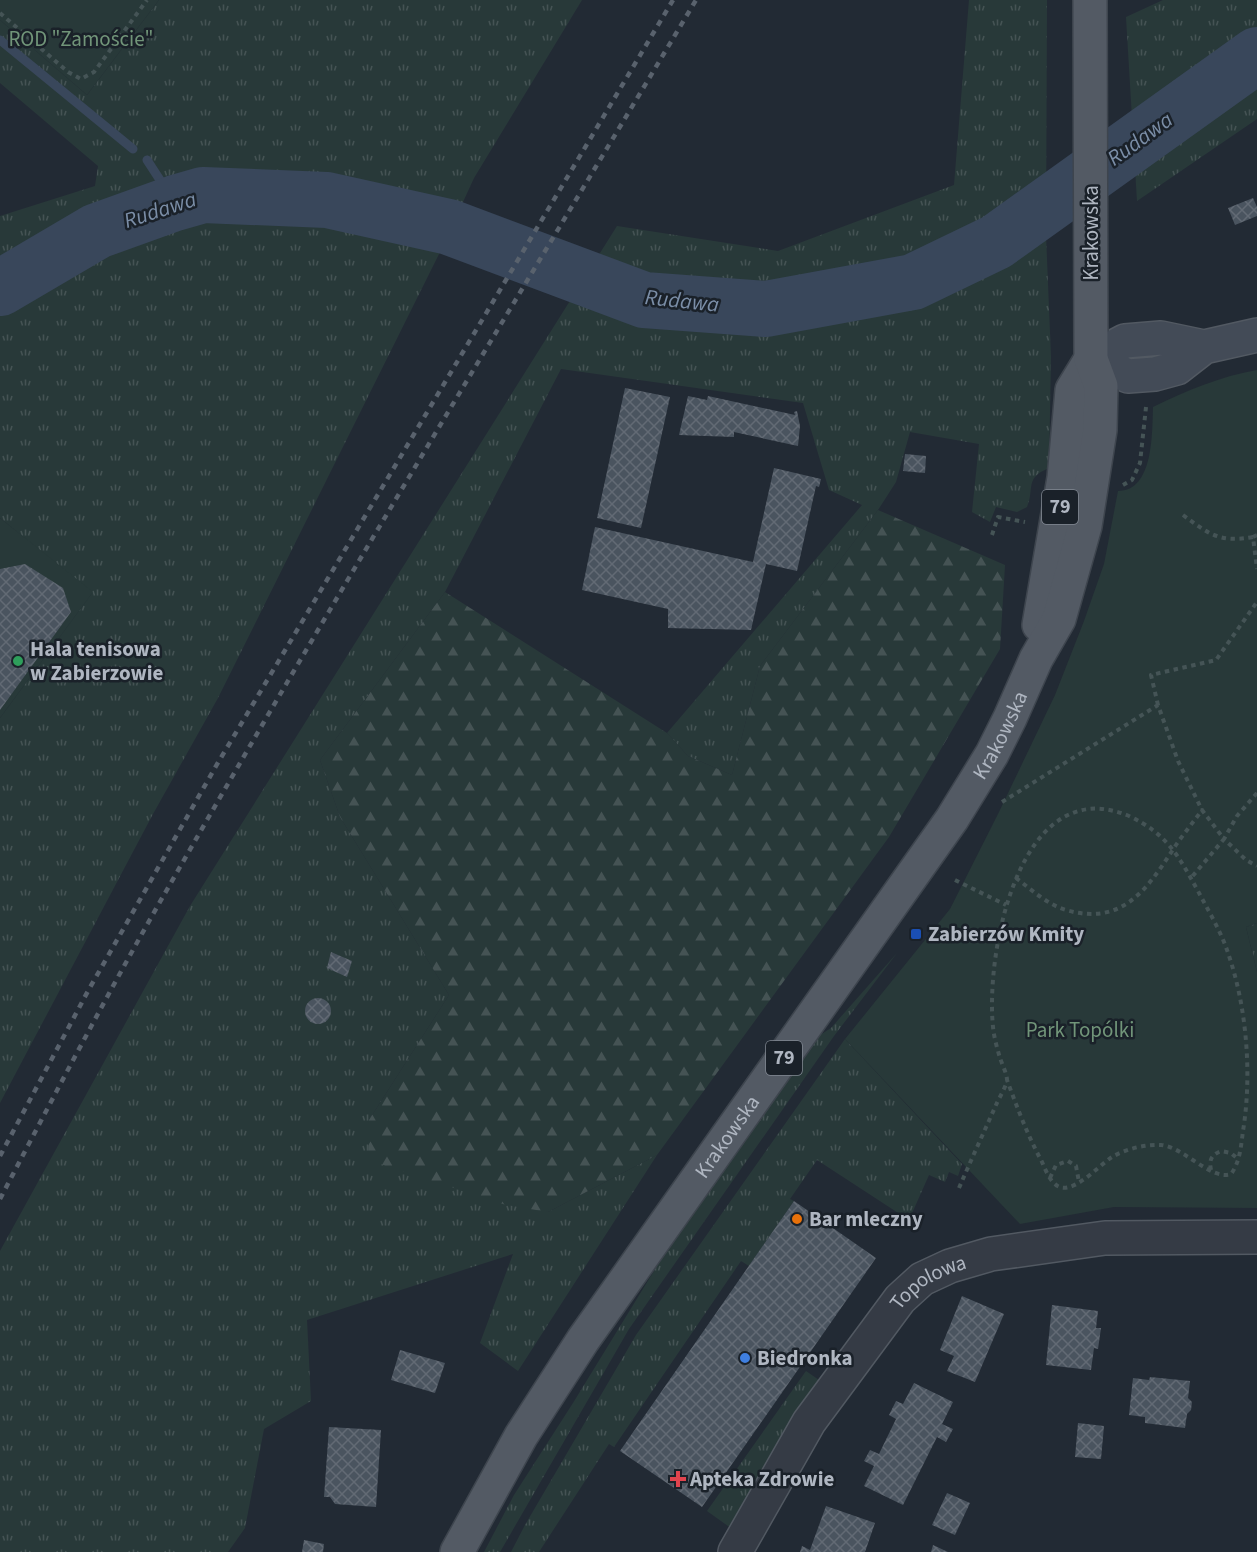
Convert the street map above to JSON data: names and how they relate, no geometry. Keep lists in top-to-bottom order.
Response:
{
  "streets": {
    "main road": ["Krakowska", "79"],
    "street": ["Topolowa"]
  },
  "water": ["Rudawa"],
  "parks": ["ROD \"Zamoście\"", "Park Topólki"],
  "places": {
    "other": ["Hala tenisowa w Zabierzowie", "Bar mleczny", "Biedronka"],
    "transit": ["Zabierzów Kmity"],
    "health": ["Apteka Zdrowie"]
  }
}
